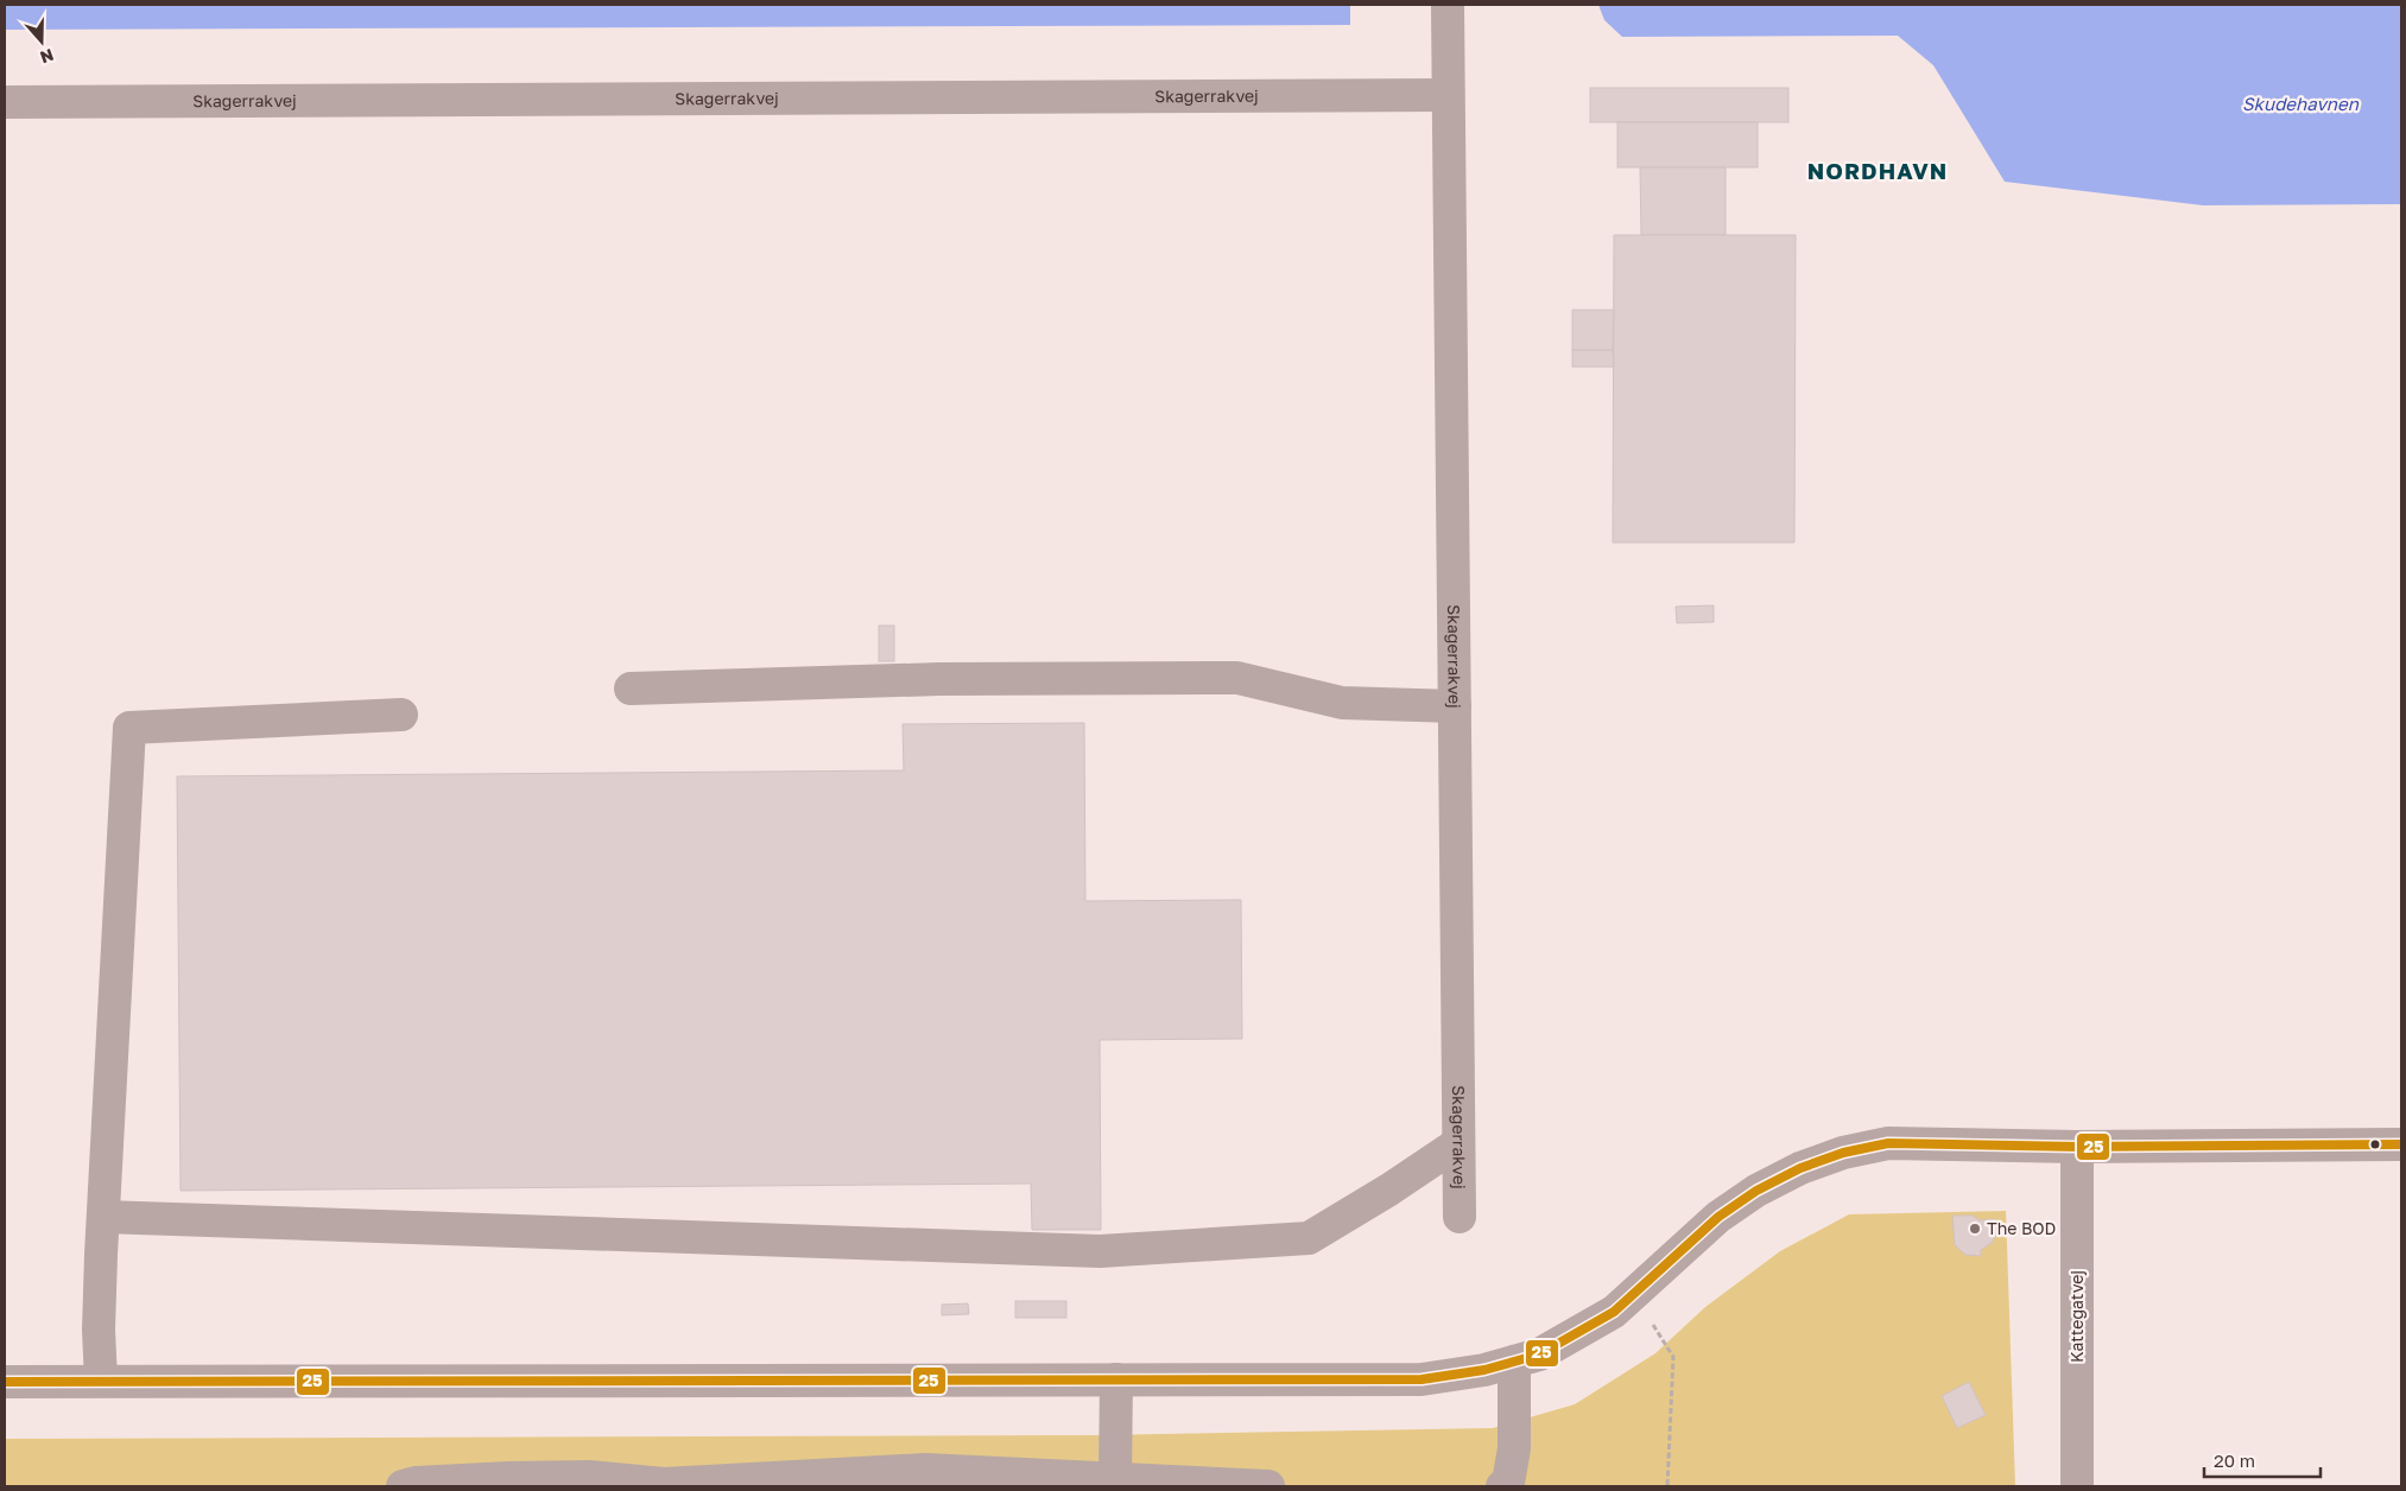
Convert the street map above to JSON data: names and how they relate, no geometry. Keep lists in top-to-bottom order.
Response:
{
  "streets": {
    "street": ["Skagerrakvej", "Kattegatvej"]
  },
  "districts": ["NORDHAVN"],
  "water": ["Skudehavnen"],
  "places": ["The BOD"],
  "lines": ["transit line 25"],
  "scale_bar": "20 m",
  "north": "bottom"
}
